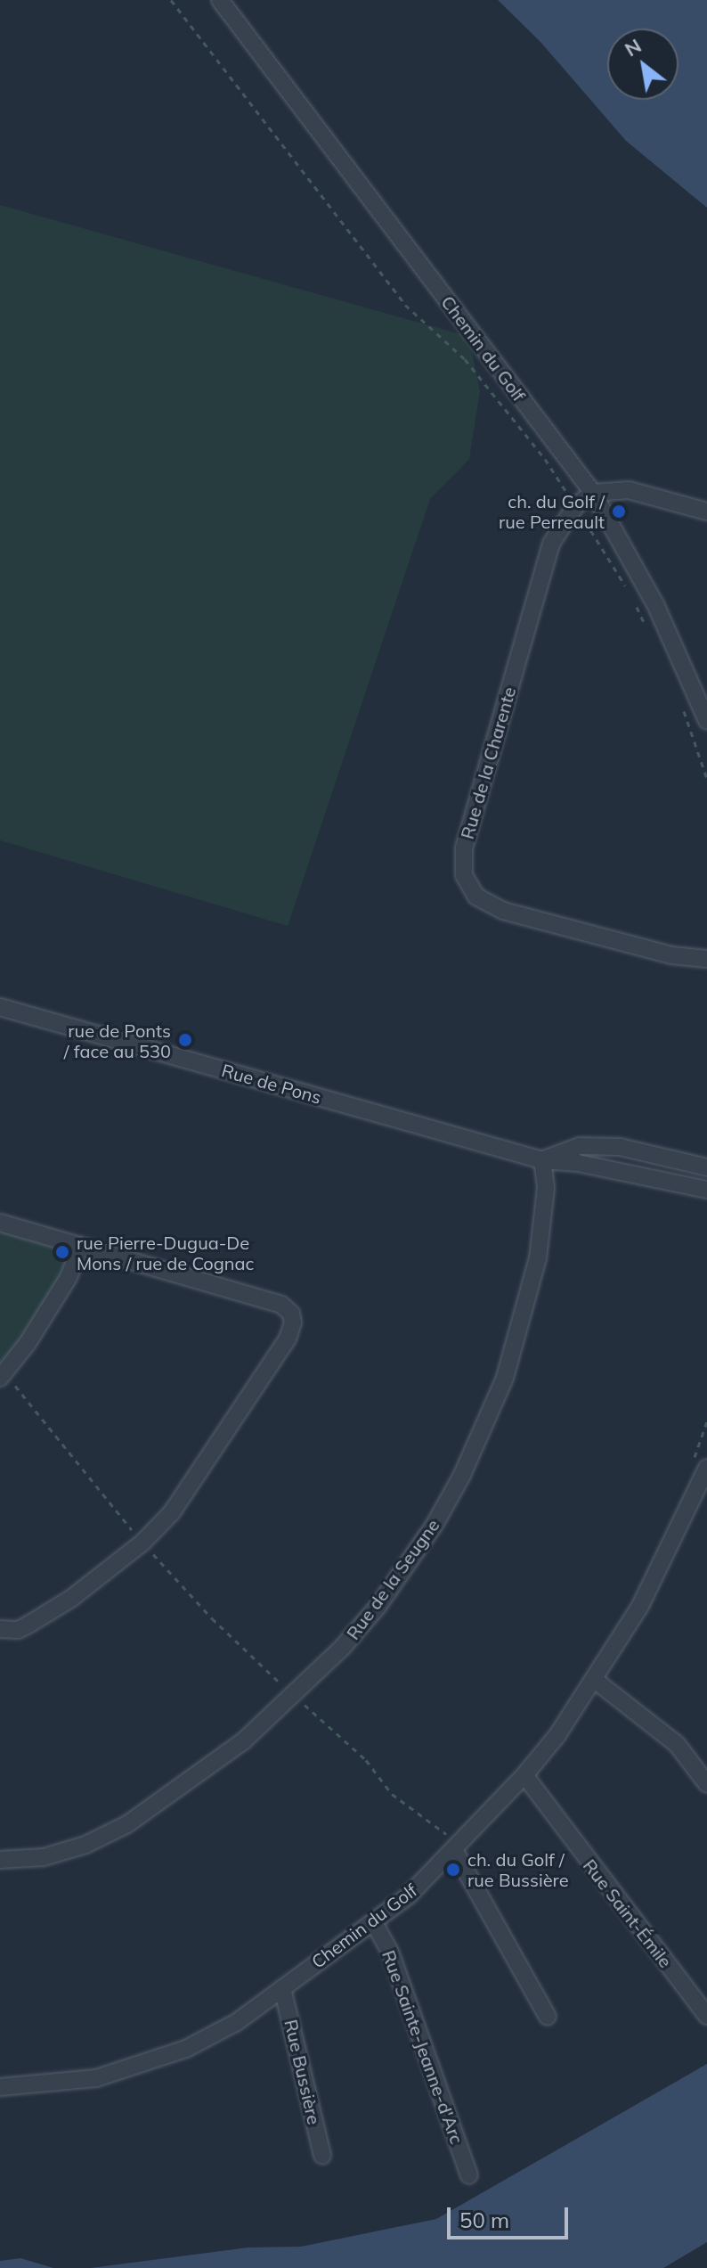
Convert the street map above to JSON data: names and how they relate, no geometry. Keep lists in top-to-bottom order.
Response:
{
  "streets": {
    "street": [
      "Chemin du Golf",
      "Rue de la Charente",
      "Rue de Pons",
      "Rue de la Seugne",
      "Rue Saint-Émile",
      "Rue Sainte-Jeanne-d'Arc",
      "Rue Bussière"
    ]
  },
  "crossings": [
    ["Chemin du Golf", "Rue de la Charente"],
    ["Chemin du Golf", "Rue Saint-Émile"],
    ["Chemin du Golf", "Rue Sainte-Jeanne-d'Arc"],
    ["Chemin du Golf", "Rue Bussière"],
    ["Rue de Pons", "Rue de la Seugne"]
  ],
  "places": [
    "ch. du Golf / rue Perreault",
    "rue de Ponts / face au 530",
    "rue Pierre-Dugua-De Mons / rue de Cognac",
    "ch. du Golf / rue Bussière"
  ],
  "scale_bar": "50 m",
  "north": "top left"
}
